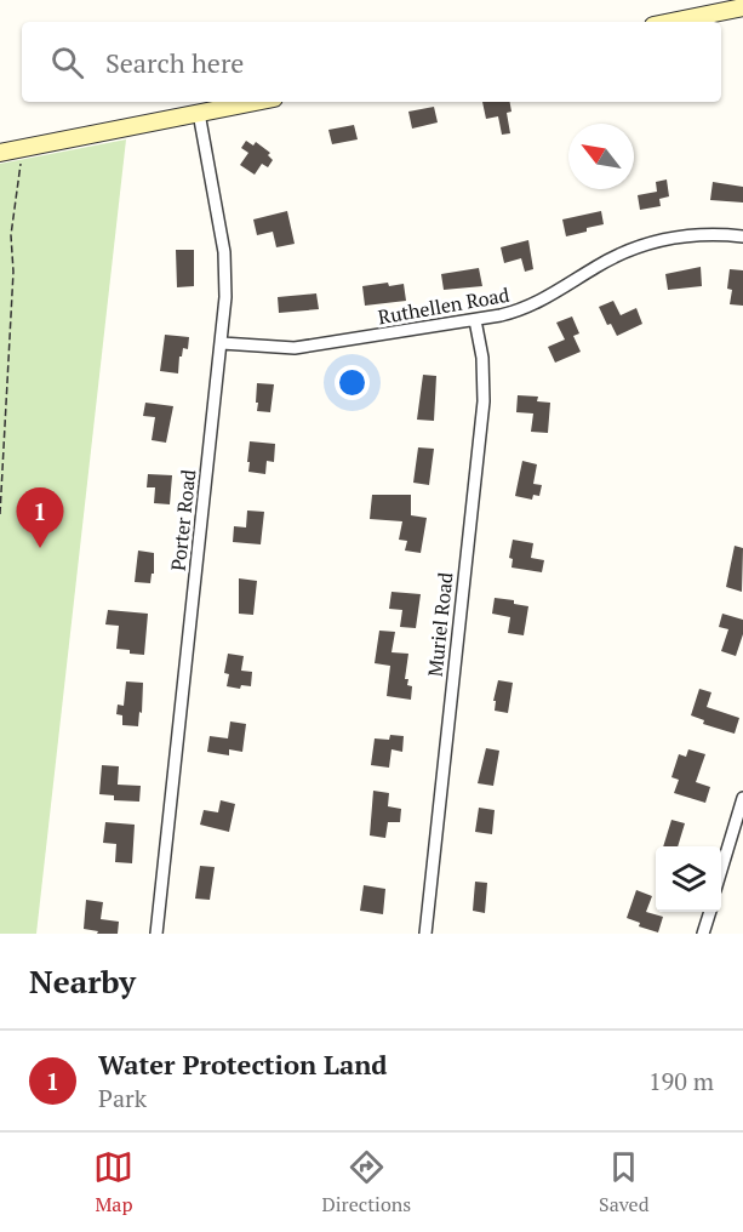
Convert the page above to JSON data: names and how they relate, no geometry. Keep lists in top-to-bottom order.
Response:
{
  "streets": {
    "street": ["Ruthellen Road", "Porter Road", "Muriel Road"]
  },
  "crossings": [
    ["Ruthellen Road", "Porter Road"],
    ["Ruthellen Road", "Muriel Road"]
  ],
  "north": "top left",
  "page": {
    "search": "Search here",
    "pins": "1",
    "heading": "Nearby",
    "list": [
      {
        "mark": "1",
        "name": "Water Protection Land",
        "note": "Park",
        "value": "190 m"
      }
    ],
    "nav": ["Map", "Directions", "Saved"]
  }
}
